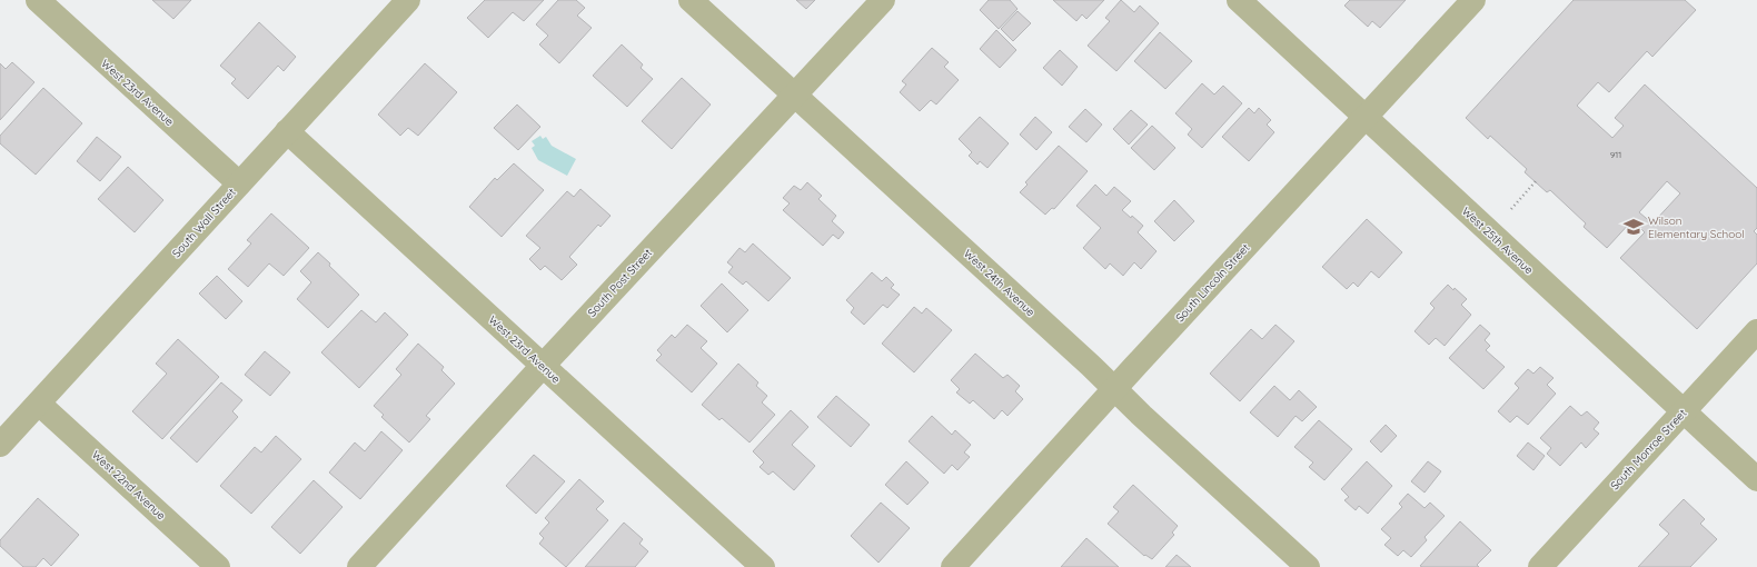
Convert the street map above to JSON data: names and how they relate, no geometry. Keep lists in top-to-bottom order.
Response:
{
  "streets": {
    "street": [
      "West 23rd Avenue",
      "South Wall Street",
      "West 25th Avenue",
      "South Post Street",
      "West 24th Avenue",
      "South Lincoln Street",
      "South Monroe Street",
      "West 22nd Avenue"
    ]
  },
  "crossings": [
    ["West 23rd Avenue", "South Wall Street"],
    ["West 23rd Avenue", "South Post Street"],
    ["South Wall Street", "West 22nd Avenue"],
    ["West 25th Avenue", "South Lincoln Street"],
    ["West 25th Avenue", "South Monroe Street"],
    ["South Post Street", "West 24th Avenue"],
    ["West 24th Avenue", "South Lincoln Street"]
  ],
  "places": {
    "school or university": ["Wilson Elementary School"]
  },
  "house_numbers": ["911"]
}
